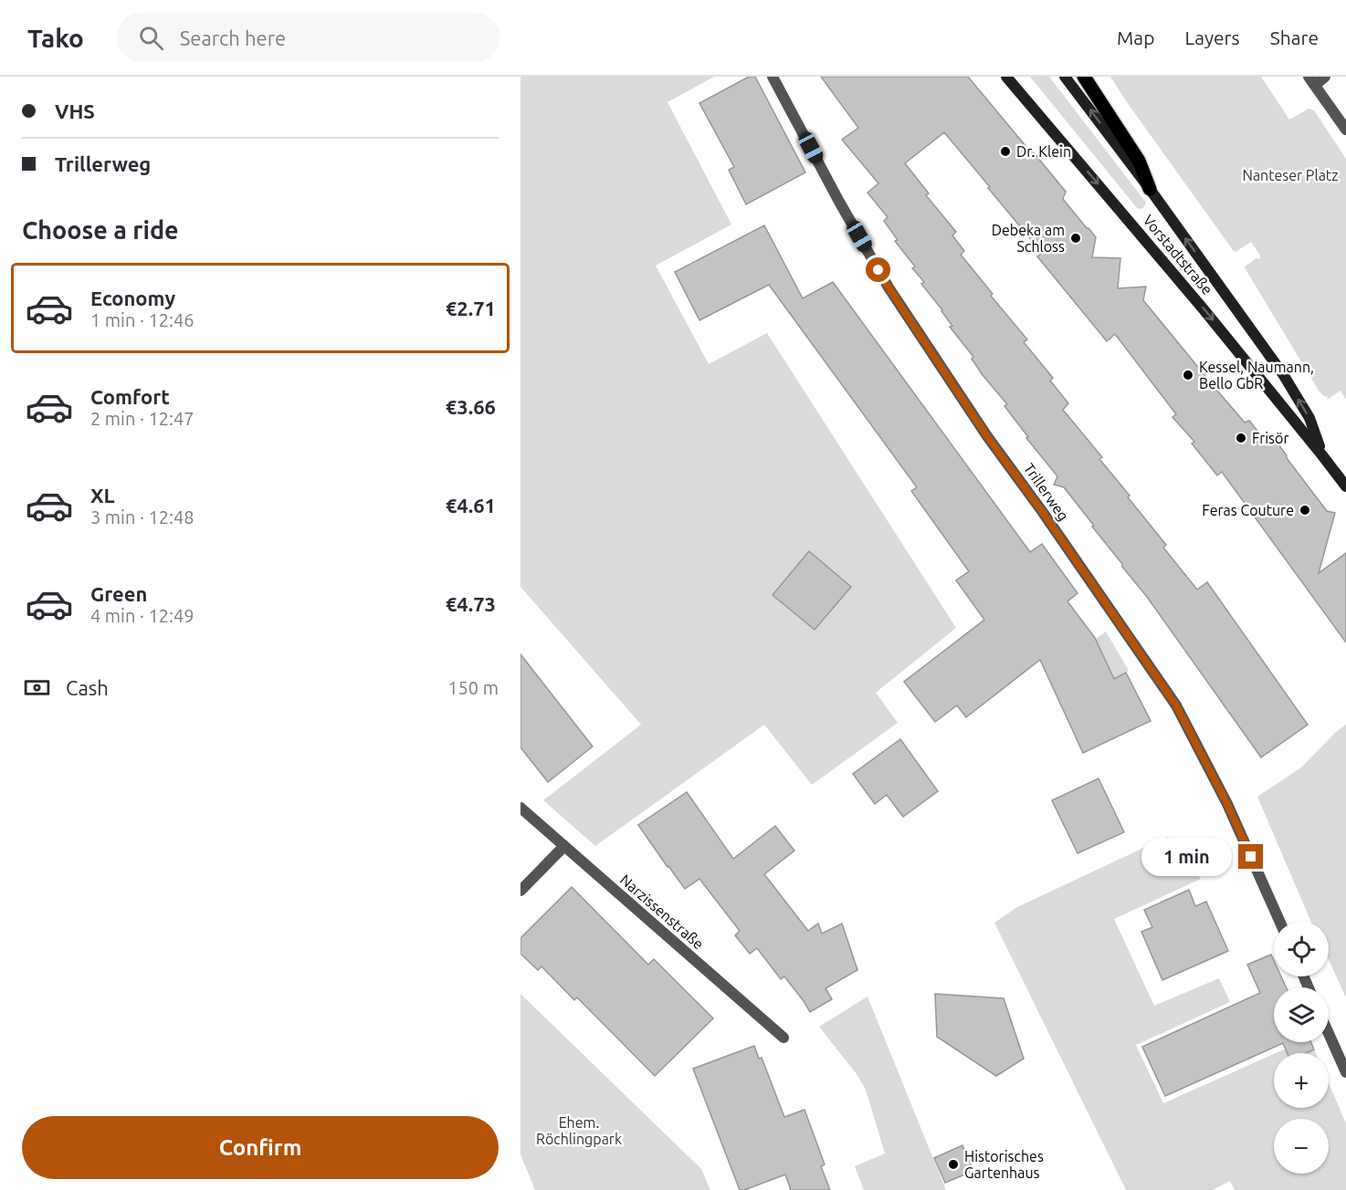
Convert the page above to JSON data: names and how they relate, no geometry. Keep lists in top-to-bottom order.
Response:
{
  "streets": {
    "main road": ["Vorstadtstraße"],
    "street": ["Trillerweg", "Narzissenstraße"]
  },
  "parks": ["Nanteser Platz", "Ehem. Röchlingpark"],
  "places": [
    "Dr. Klein",
    "Debeka am Schloss",
    "Kessel, Naumann, Bello GbR",
    "Frisör",
    "Feras Couture",
    "Historisches Gartenhaus"
  ],
  "page": {
    "header": "Tako",
    "search": "Search here",
    "nav": ["Map", "Layers", "Share"],
    "banner": ["VHS", "Trillerweg"],
    "heading": "Choose a ride",
    "list": [
      {
        "name": "Economy",
        "note": "1 min · 12:46",
        "value": "€2.71"
      },
      {
        "name": "Comfort",
        "note": "2 min · 12:47",
        "value": "€3.66"
      },
      {
        "name": "XL",
        "note": "3 min · 12:48",
        "value": "€4.61"
      },
      {
        "name": "Green",
        "note": "4 min · 12:49",
        "value": "€4.73"
      }
    ],
    "pay": ["Cash", "150 m"],
    "bubble": "1 min",
    "map_buttons": ["+", "−"],
    "buttons": "Confirm"
  }
}
